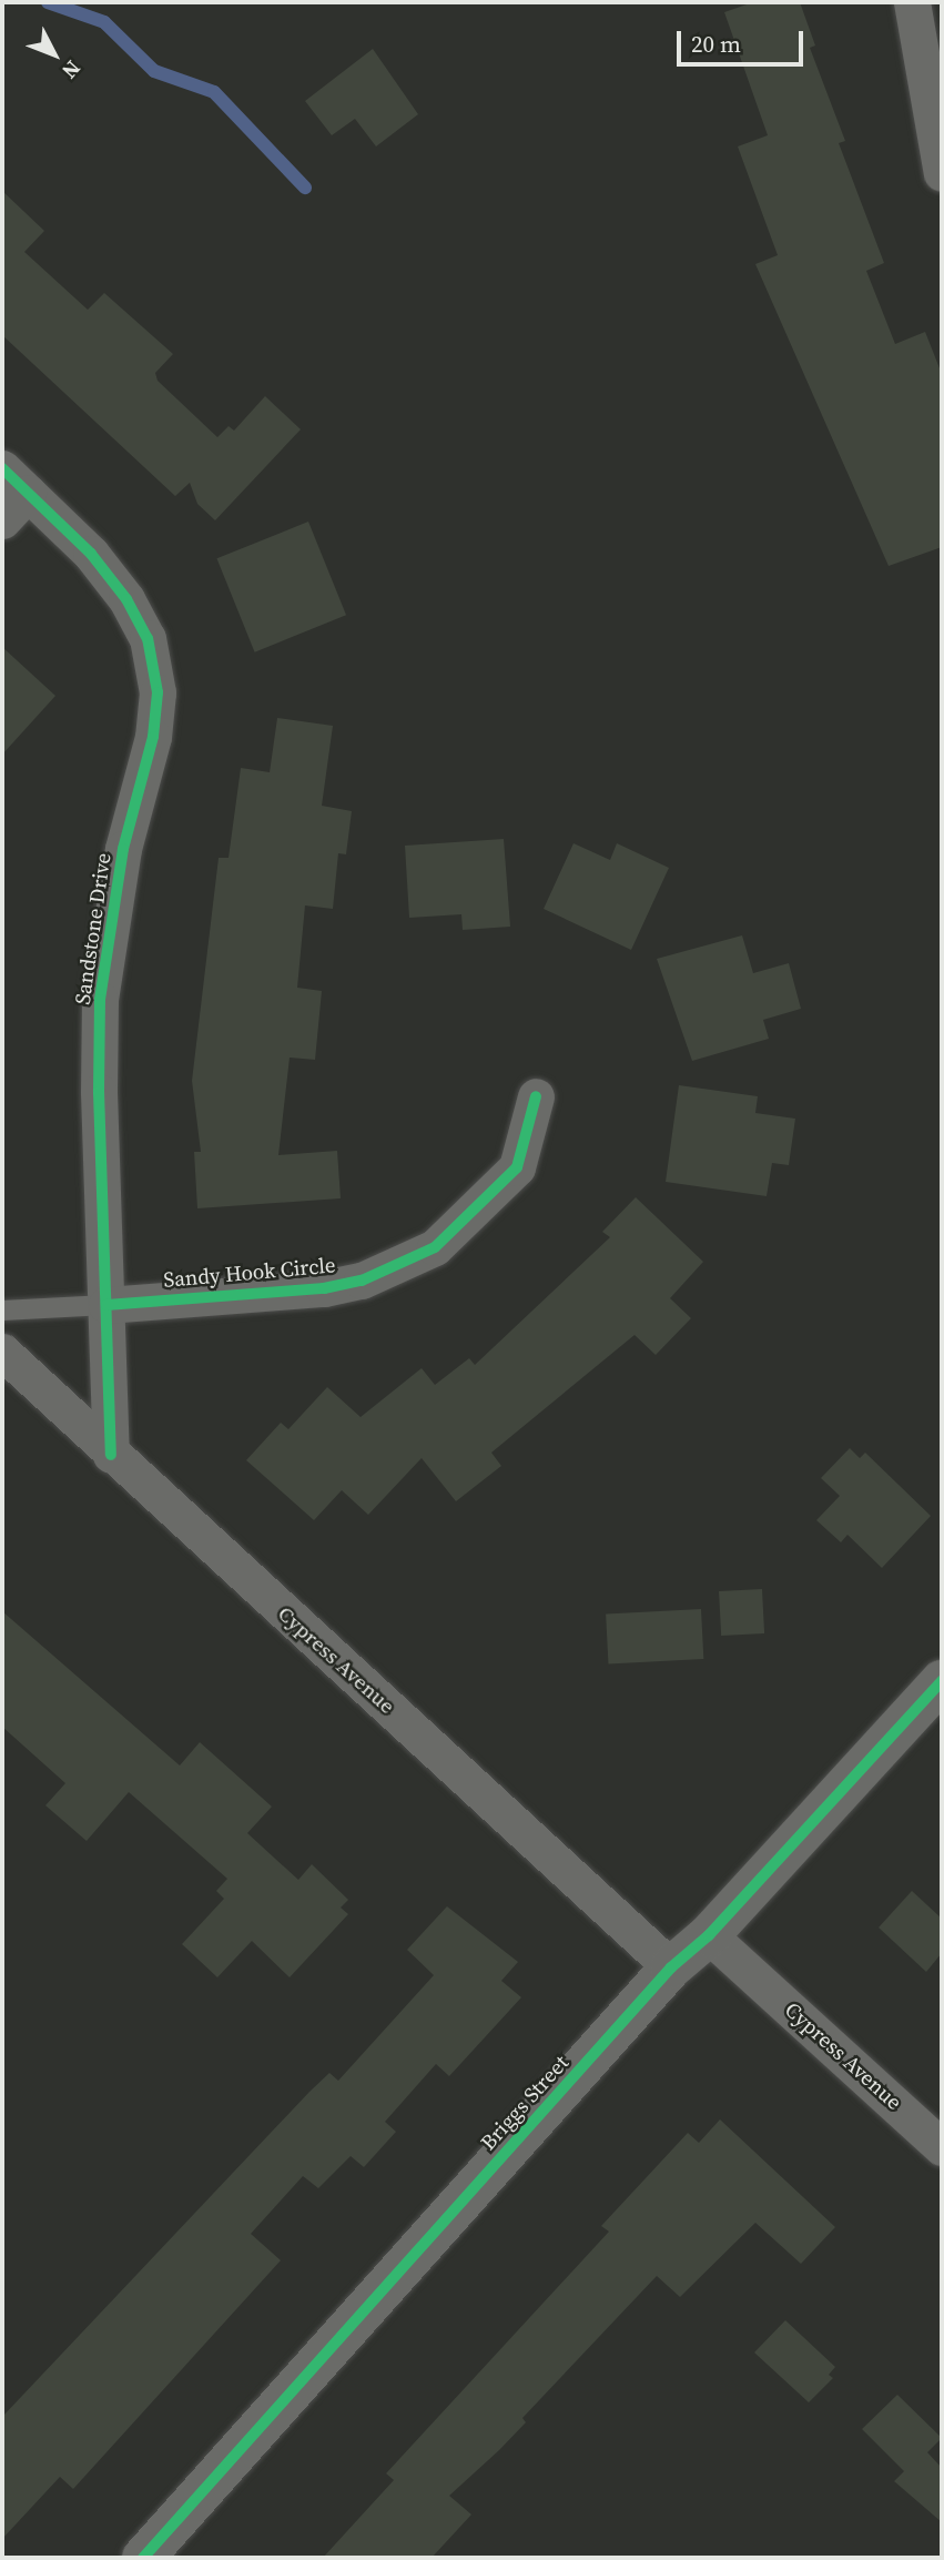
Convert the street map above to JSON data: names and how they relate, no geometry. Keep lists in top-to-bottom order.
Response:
{
  "streets": {
    "street": [
      "Sandstone Drive",
      "Sandy Hook Circle",
      "Cypress Avenue",
      "Briggs Street"
    ]
  },
  "crossings": [
    ["Sandstone Drive", "Sandy Hook Circle"],
    ["Sandstone Drive", "Cypress Avenue"],
    ["Cypress Avenue", "Briggs Street"]
  ],
  "scale_bar": "20 m",
  "north": "bottom right"
}
